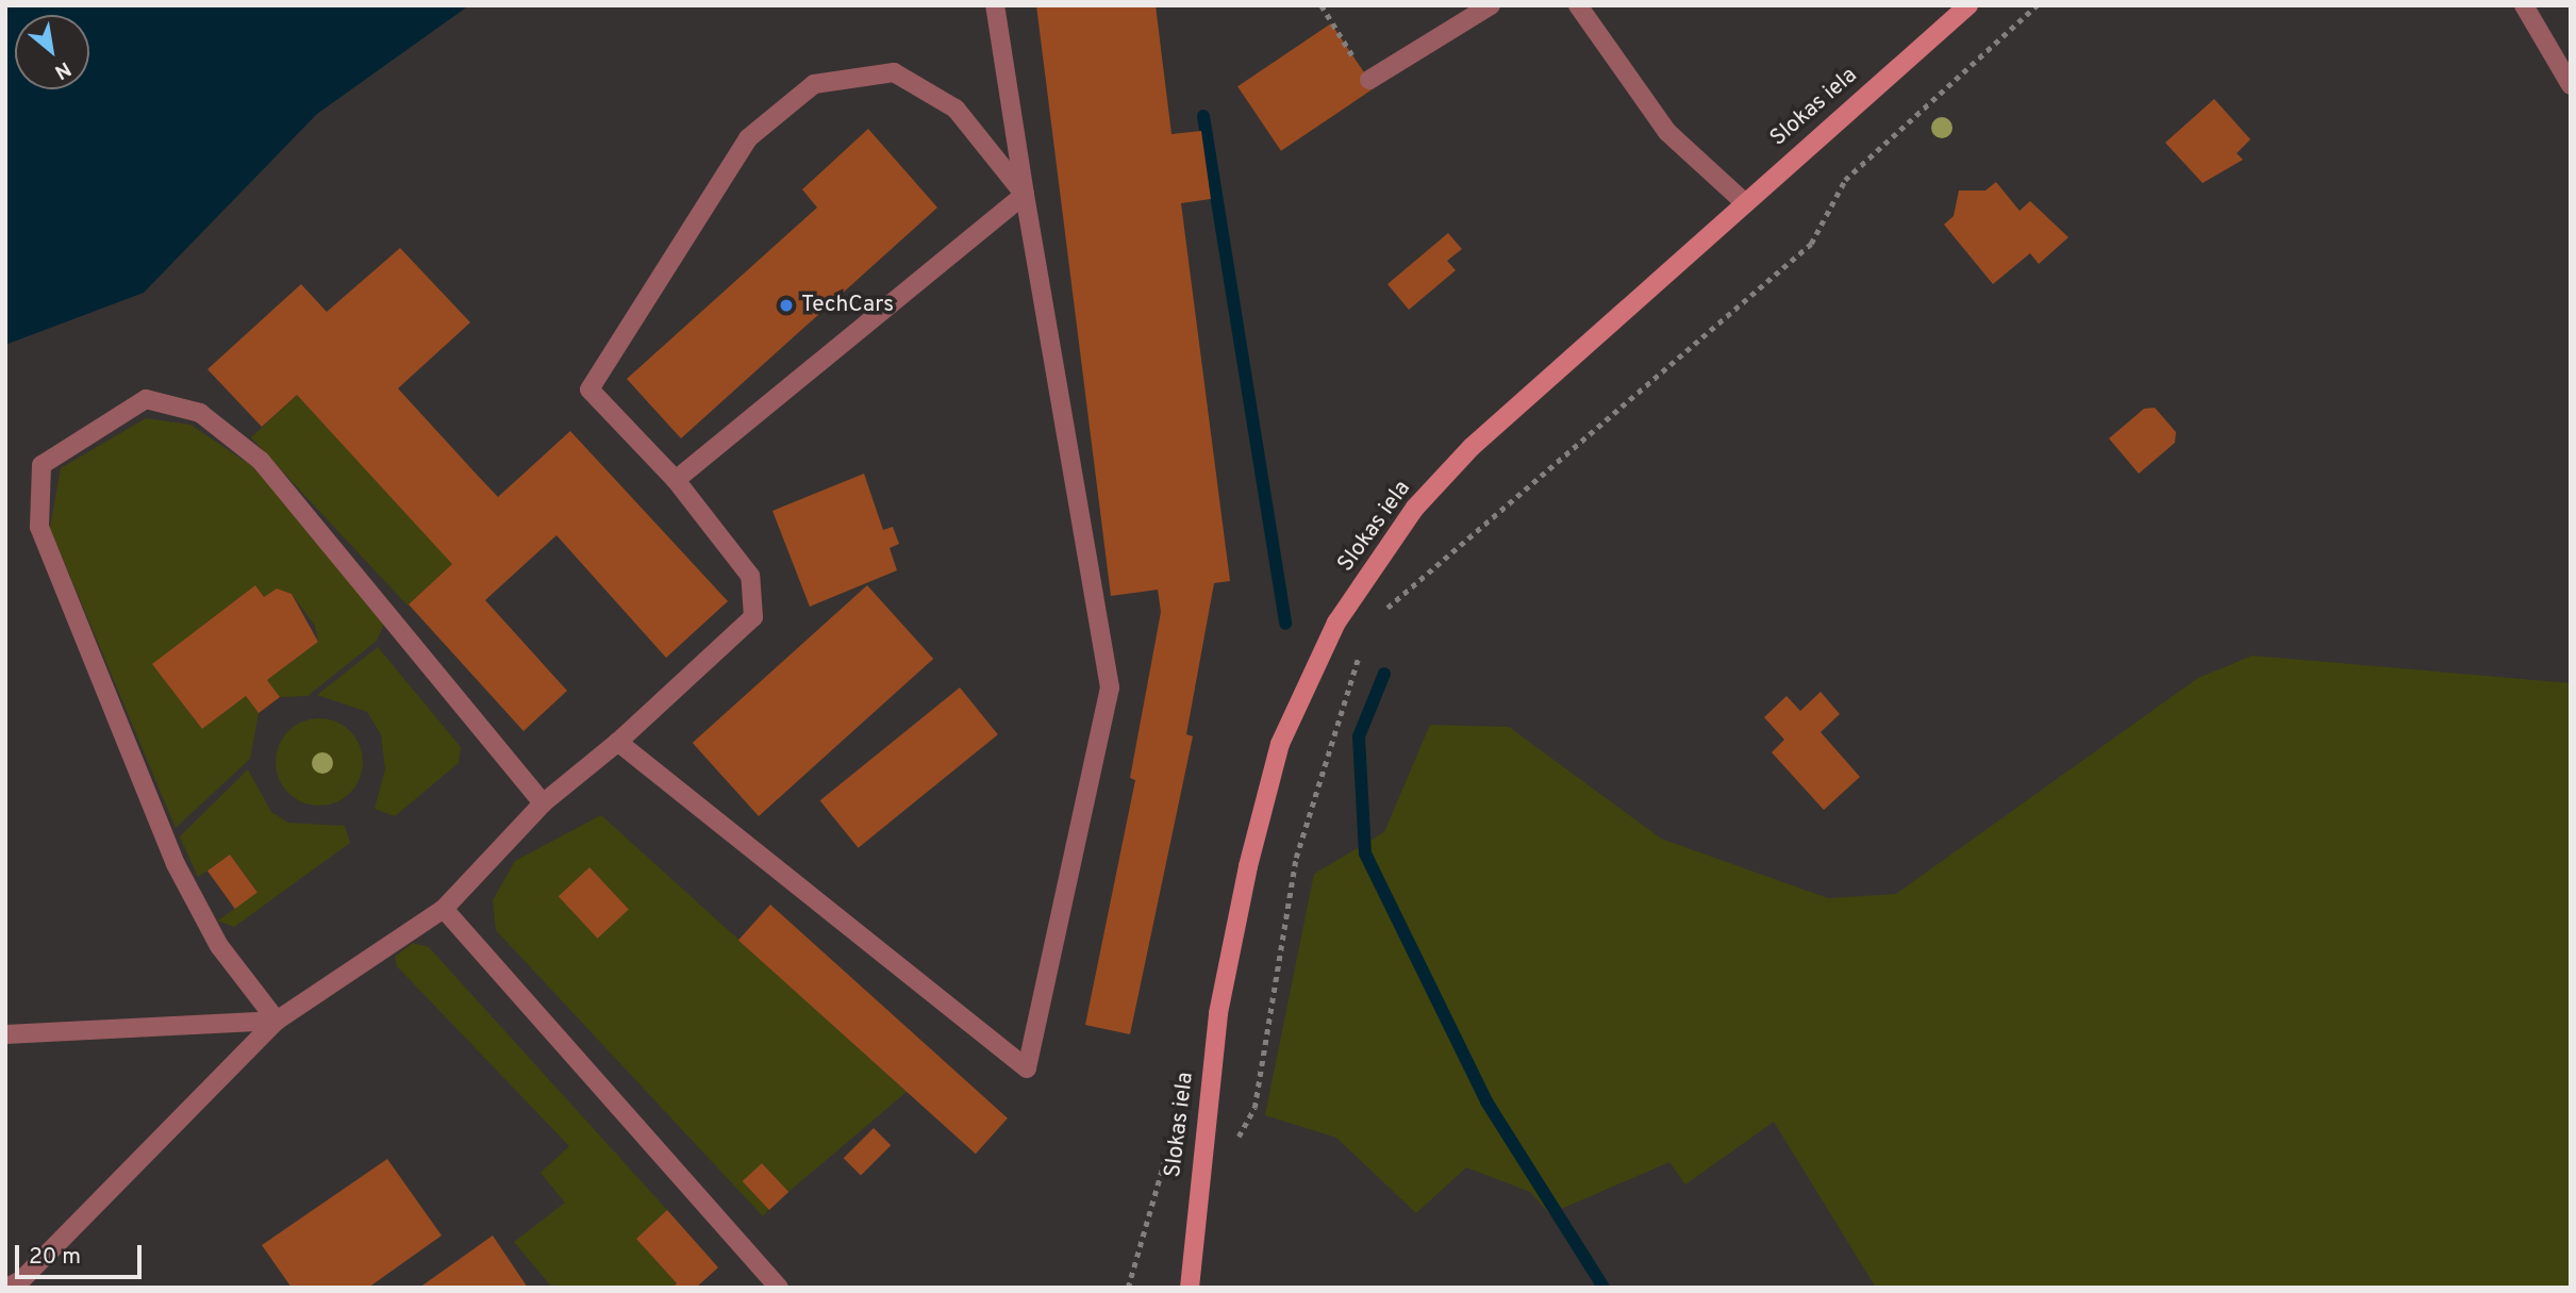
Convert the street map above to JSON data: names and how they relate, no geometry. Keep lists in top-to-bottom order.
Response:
{
  "streets": {
    "main road": ["Slokas iela"]
  },
  "places": ["TechCars"],
  "scale_bar": "20 m",
  "north": "bottom right"
}
